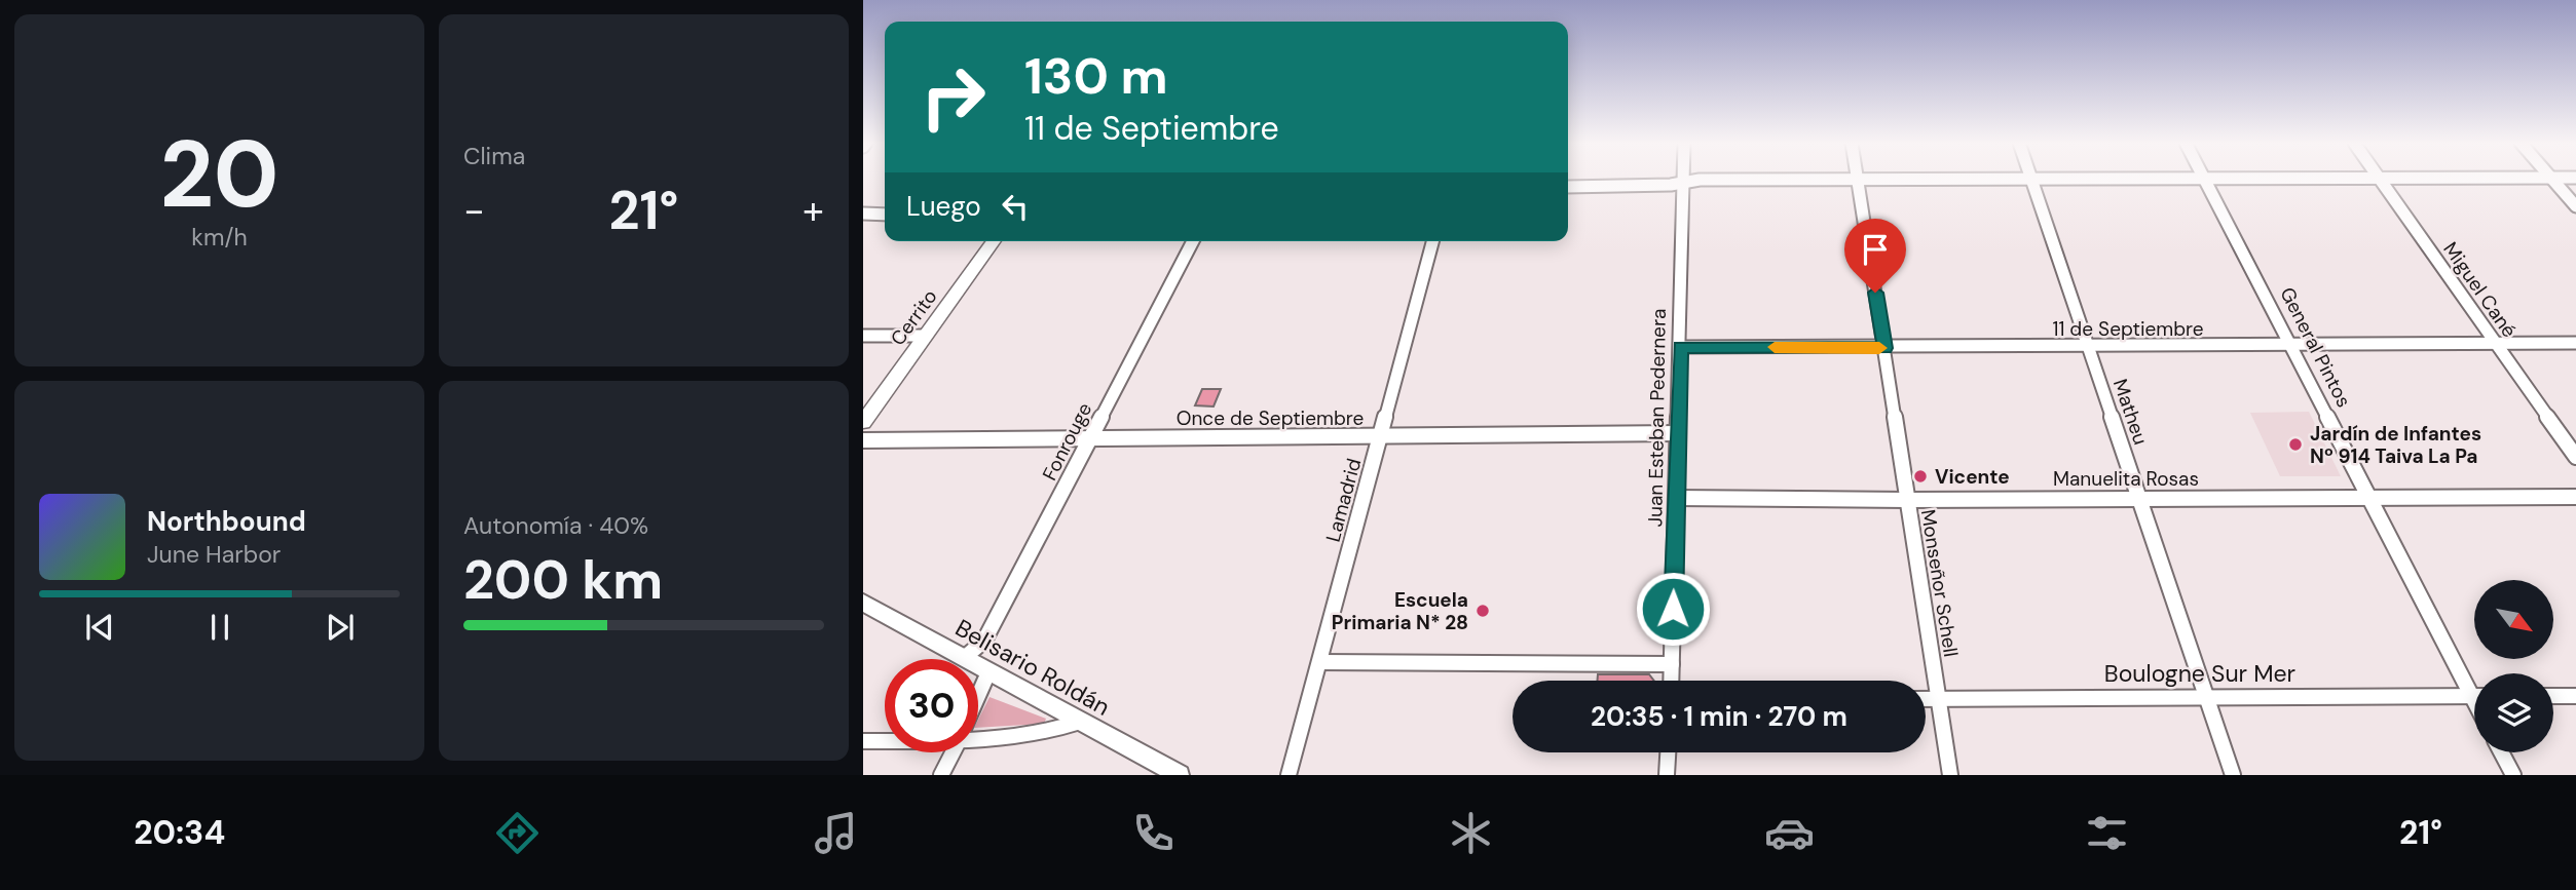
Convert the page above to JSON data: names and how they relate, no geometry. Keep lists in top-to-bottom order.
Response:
{
  "streets": {
    "main road": ["Cerrito"],
    "street": [
      "Miguel Cané",
      "11 de Septiembre",
      "General Pintos",
      "Matheu",
      "Once de Septiembre",
      "Juan Esteban Pedernera",
      "Fonrouge",
      "Manuelita Rosas",
      "Lamadrid",
      "Monseñor Schell",
      "Belisario Roldán",
      "Boulogne Sur Mer"
    ]
  },
  "crossings": [
    ["Miguel Cané", "11 de Septiembre"],
    ["11 de Septiembre", "General Pintos"],
    ["11 de Septiembre", "Matheu"],
    ["11 de Septiembre", "Juan Esteban Pedernera"],
    ["11 de Septiembre", "Monseñor Schell"],
    ["General Pintos", "Manuelita Rosas"],
    ["Matheu", "Manuelita Rosas"],
    ["Matheu", "Boulogne Sur Mer"],
    ["Once de Septiembre", "Juan Esteban Pedernera"],
    ["Once de Septiembre", "Fonrouge"],
    ["Once de Septiembre", "Lamadrid"],
    ["Juan Esteban Pedernera", "Manuelita Rosas"],
    ["Fonrouge", "Belisario Roldán"],
    ["Manuelita Rosas", "Monseñor Schell"],
    ["Monseñor Schell", "Boulogne Sur Mer"]
  ],
  "places": ["Jardín de Infantes Nº 914 Taiva La Pa", "Vicente", "Escuela Primaria N* 28"],
  "north": "bottom right",
  "page": {
    "tile": [
      ["20", "km/h"],
      "Clima",
      ["Autonomía · 40%", "200 km"]
    ],
    "turn": ["130 m", "11 de Septiembre"],
    "then": "Luego",
    "heat": ["−", "21°", "+"],
    "song": ["Northbound", "June Harbor"],
    "limit": "30",
    "trip": "20:35 · 1 min · 270 m",
    "tabs": ["20:34", "21°"]
  }
}
